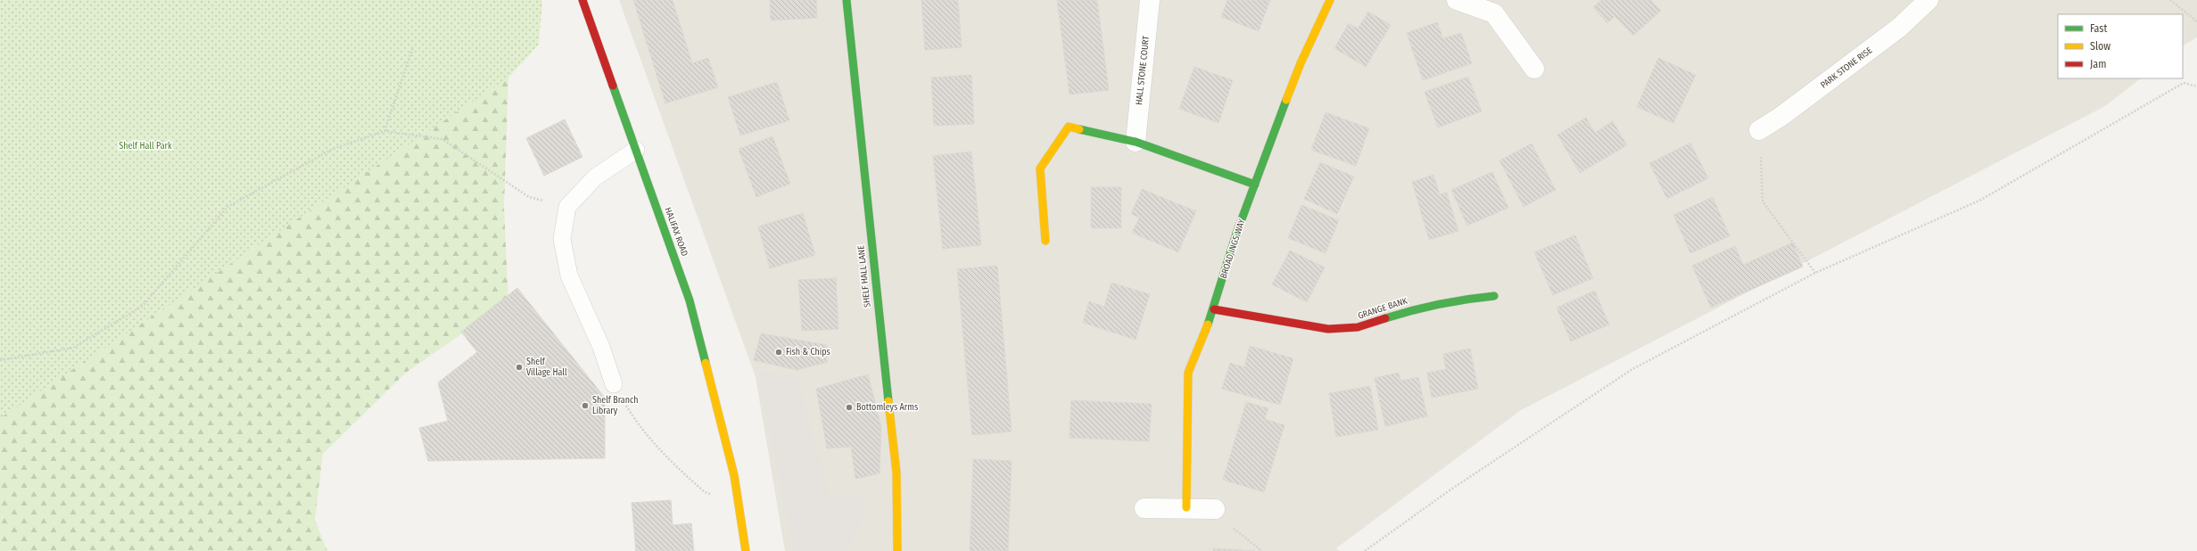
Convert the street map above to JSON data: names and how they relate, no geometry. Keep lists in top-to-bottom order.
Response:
{
  "streets": {
    "main road": [
      "HALIFAX ROAD",
      "BROAD INGS WAY",
      "SHELF HALL LANE",
      "GRANGE BANK"
    ],
    "street": ["PARK STONE RISE", "HALL STONE COURT"]
  },
  "crossings": [
    ["BROAD INGS WAY", "GRANGE BANK"]
  ],
  "parks": ["Shelf Hall Park"],
  "places": [
    "Fish & Chips",
    "Shelf Village Hall",
    "Shelf Branch Library",
    "Bottomleys Arms"
  ],
  "legend": ["Fast", "Slow", "Jam"]
}
